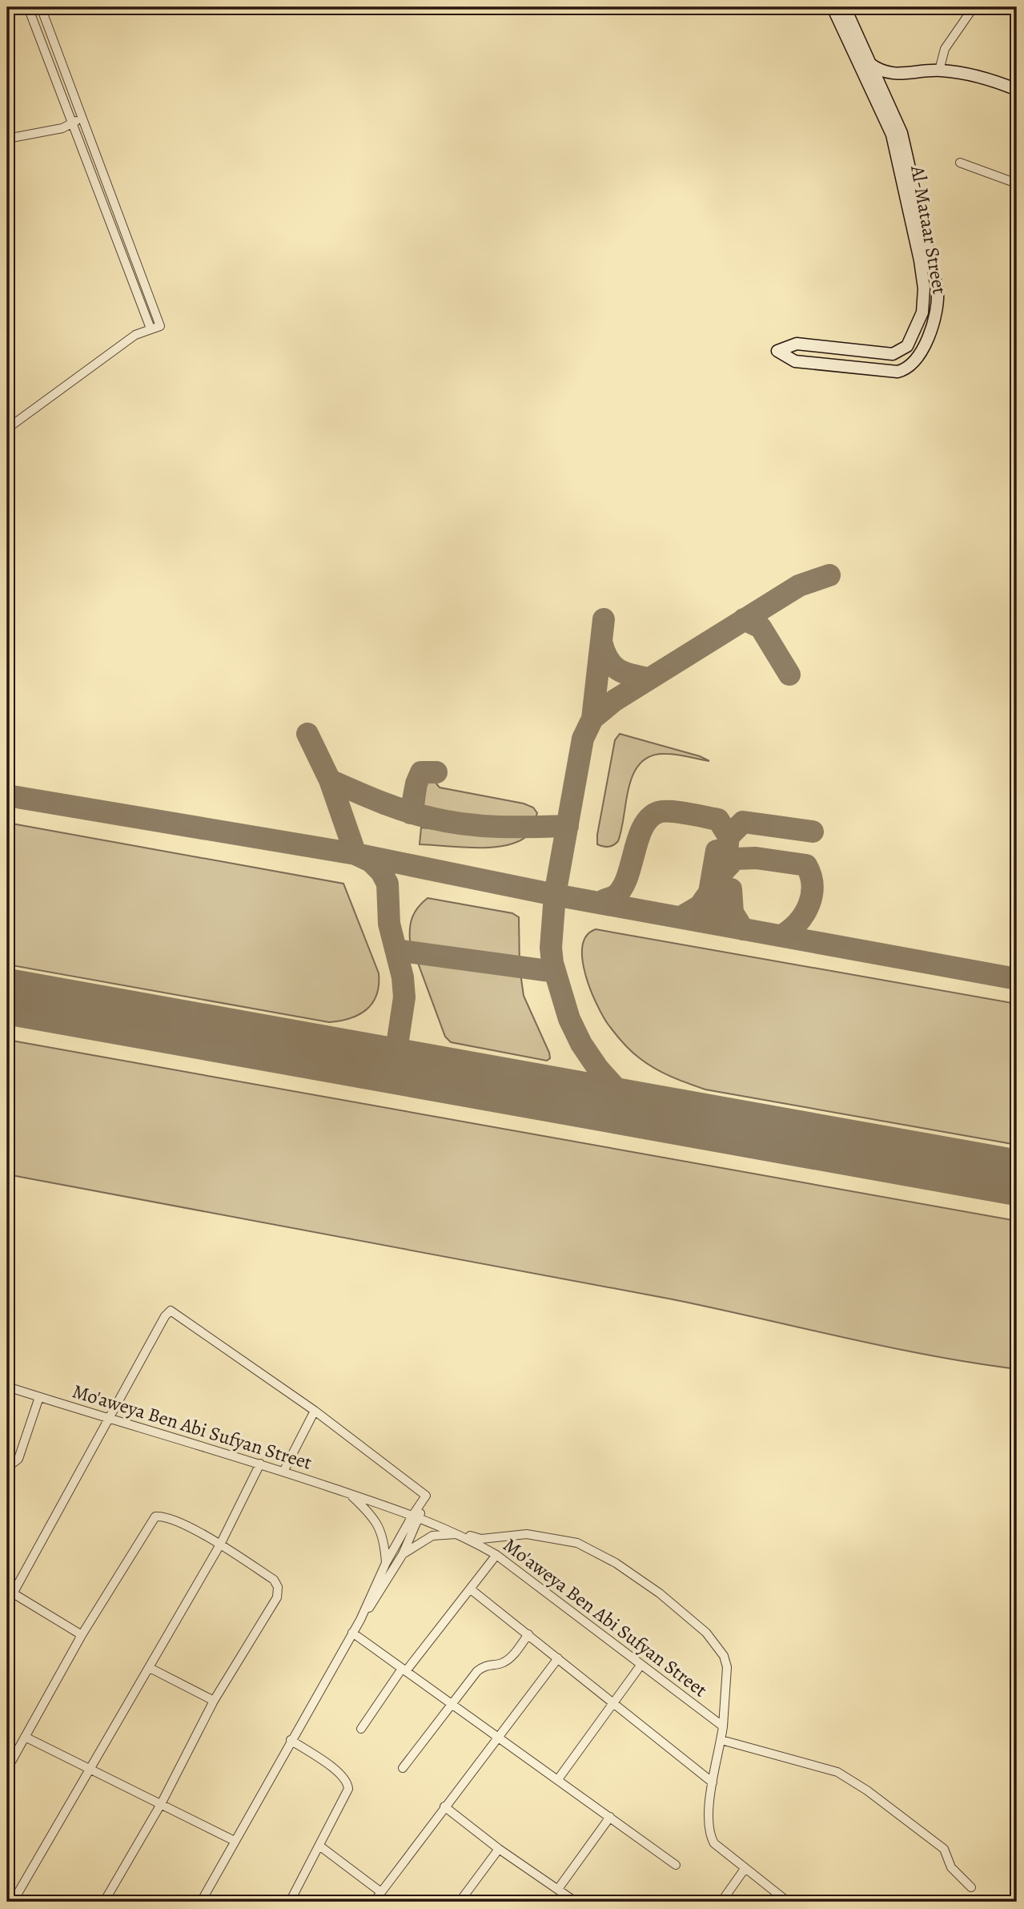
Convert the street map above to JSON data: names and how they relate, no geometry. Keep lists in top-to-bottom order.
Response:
{
  "streets": {
    "street": ["Al-Mataar Street", "Mo'aweya Ben Abi Sufyan Street"]
  }
}
